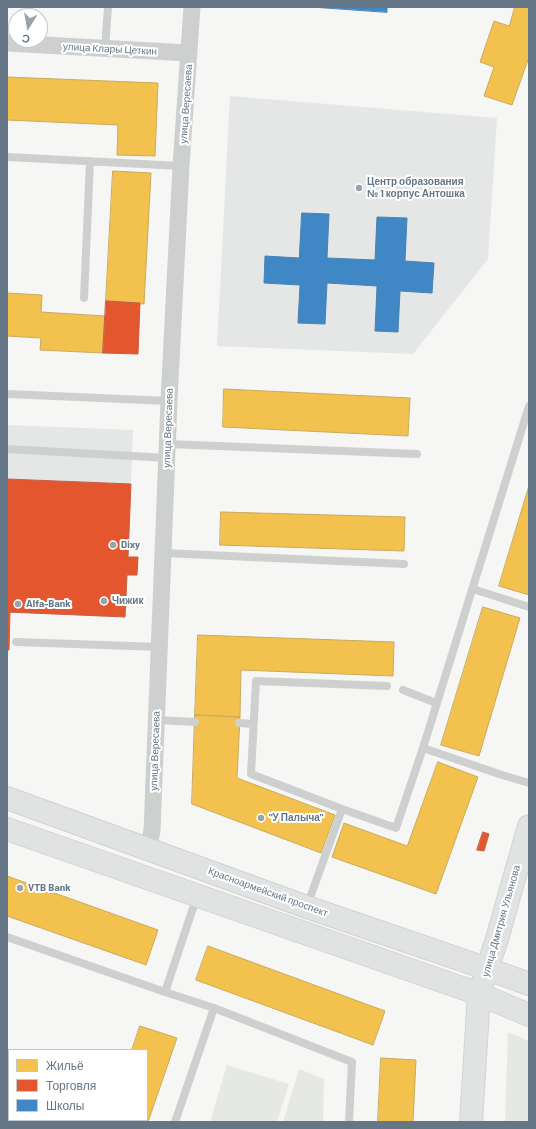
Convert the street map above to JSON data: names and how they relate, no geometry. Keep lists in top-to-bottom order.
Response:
{
  "streets": {
    "main road": ["Красноармейский проспект", "улица Дмитрия Ульянова"],
    "street": ["улица Клары Цеткин", "улица Вересаева"]
  },
  "crossings": [
    ["улица Клары Цеткин", "улица Вересаева"],
    ["улица Вересаева", "Красноармейский проспект"],
    ["Красноармейский проспект", "улица Дмитрия Ульянова"]
  ],
  "places": [
    "Центр образования № 1 корпус Антошка",
    "Dixy",
    "Чижик",
    "Alfa-Bank",
    "\"У Палыча\"",
    "VTB Bank"
  ],
  "legend": ["Жильё", "Торговля", "Школы"],
  "north": "bottom"
}
